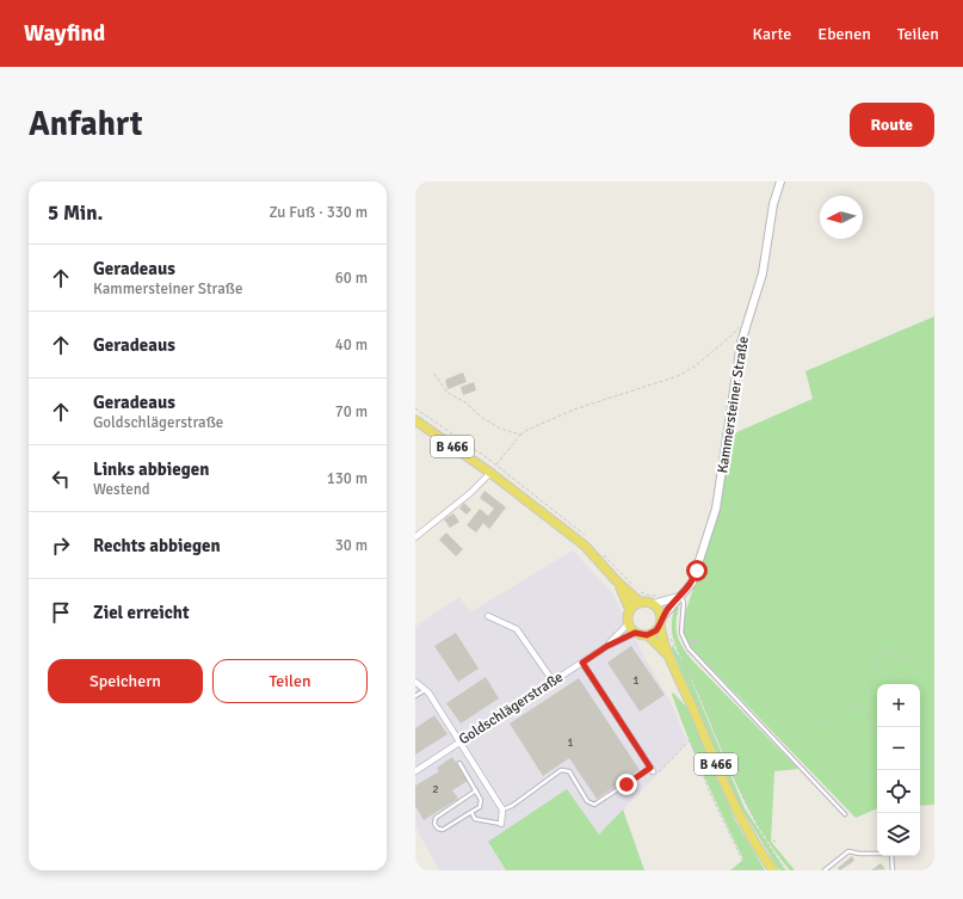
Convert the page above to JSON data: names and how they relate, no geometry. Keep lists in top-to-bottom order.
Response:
{
  "streets": {
    "main road": ["B 466"],
    "street": ["Kammersteiner Straße", "Goldschlägerstraße"]
  },
  "crossings": [
    ["Kammersteiner Straße", "B 466"],
    ["Kammersteiner Straße", "Goldschlägerstraße"],
    ["B 466", "Goldschlägerstraße"]
  ],
  "house_numbers": ["1", "1", "2"],
  "north": "left",
  "page": {
    "header": "Wayfind",
    "nav": ["Karte", "Ebenen", "Teilen"],
    "buttons": [
      "Route",
      ["Speichern", "Teilen"]
    ],
    "title": "Anfahrt",
    "heading": ["5 Min.", "Zu Fuß · 330 m"],
    "list": [
      ["Geradeaus", "Kammersteiner Straße", "60 m"],
      ["Geradeaus", "40 m"],
      ["Geradeaus", "Goldschlägerstraße", "70 m"],
      ["Links abbiegen", "Westend", "130 m"],
      ["Rechts abbiegen", "30 m"],
      "Ziel erreicht"
    ],
    "map_buttons": ["+", "−"]
  }
}
